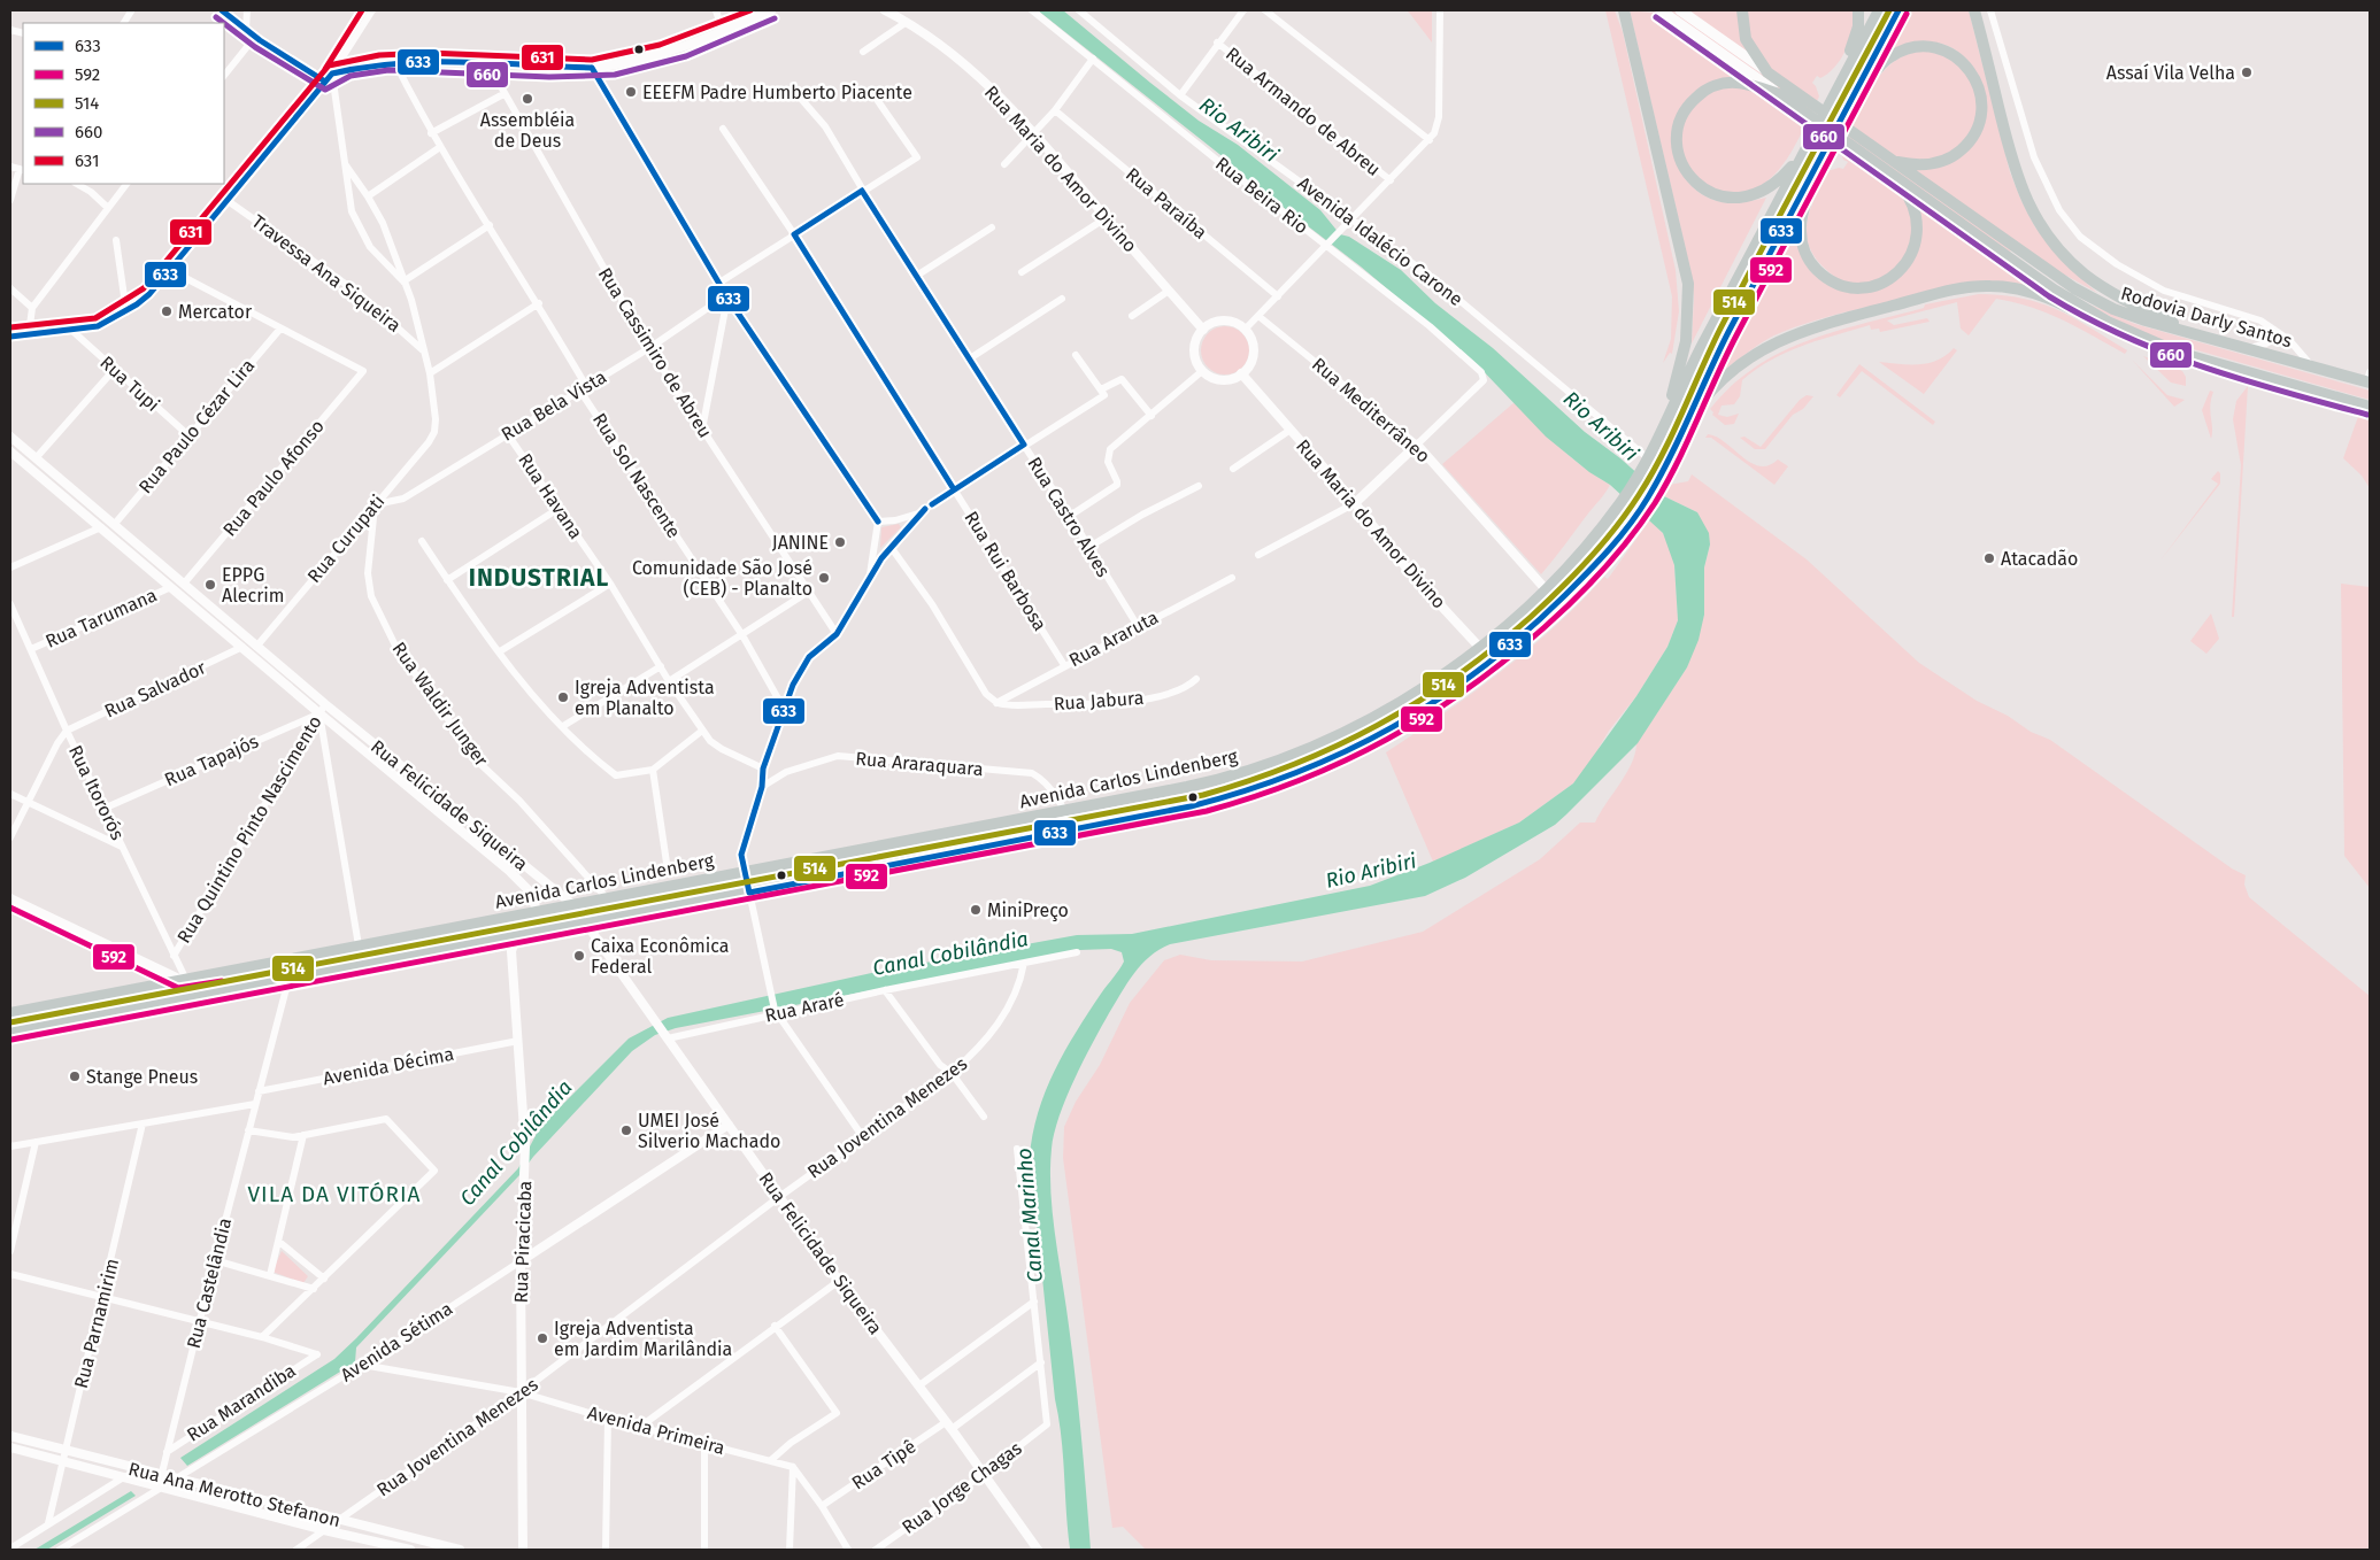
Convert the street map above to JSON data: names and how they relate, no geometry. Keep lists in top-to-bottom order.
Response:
{
  "streets": {
    "main road": ["Rodovia Darly Santos", "Avenida Carlos Lindenberg"],
    "street": [
      "Rua Armando de Abreu",
      "Rua Maria do Amor Divino",
      "Rua Beira Rio",
      "Rua Paraíba",
      "Avenida Idalécio Carone",
      "Travessa Ana Siqueira",
      "Rua Cassimiro de Abreu",
      "Rua Tupi",
      "Rua Bela Vista",
      "Rua Mediterrâneo",
      "Rua Paulo Cézar Lira",
      "Rua Sol Nascente",
      "Rua Paulo Afonso",
      "Rua Havana",
      "Rua Castro Alves",
      "Rua Curupati",
      "Rua Rui Barbosa",
      "Rua Tarumana",
      "Rua Araruta",
      "Rua Salvador",
      "Rua Jabura",
      "Rua Waldir Junger",
      "Rua Tapajós",
      "Rua Araraquara",
      "Rua Itororós",
      "Rua Felicidade Siqueira",
      "Rua Quintino Pinto Nascimento",
      "Rua Araré",
      "Avenida Décima",
      "Rua Joventina Menezes",
      "Rua Piracicaba",
      "Rua Castelândia",
      "Rua Parnamirim",
      "Avenida Sétima",
      "Rua Marandiba",
      "Avenida Primeira",
      "Rua Tipê",
      "Rua Jorge Chagas",
      "Rua Ana Merotto Stefanon"
    ]
  },
  "crossings": [
    ["Rua Maria do Amor Divino", "Avenida Carlos Lindenberg"],
    ["Rua Beira Rio", "Rua Mediterrâneo"],
    ["Avenida Idalécio Carone", "Avenida Carlos Lindenberg"],
    ["Rua Cassimiro de Abreu", "Rua Bela Vista"],
    ["Rua Tupi", "Rua Paulo Cézar Lira"],
    ["Rua Bela Vista", "Rua Sol Nascente"],
    ["Rua Bela Vista", "Rua Havana"],
    ["Rua Bela Vista", "Rua Curupati"],
    ["Rua Bela Vista", "Rua Waldir Junger"],
    ["Rua Mediterrâneo", "Avenida Carlos Lindenberg"],
    ["Rua Paulo Cézar Lira", "Rua Paulo Afonso"],
    ["Rua Paulo Cézar Lira", "Rua Felicidade Siqueira"],
    ["Rua Paulo Afonso", "Rua Felicidade Siqueira"],
    ["Rua Castro Alves", "Rua Araruta"],
    ["Rua Curupati", "Rua Waldir Junger"],
    ["Rua Curupati", "Rua Felicidade Siqueira"],
    ["Rua Rui Barbosa", "Rua Araruta"],
    ["Rua Tarumana", "Rua Itororós"],
    ["Rua Tarumana", "Rua Felicidade Siqueira"],
    ["Rua Araruta", "Rua Jabura"],
    ["Rua Salvador", "Rua Itororós"],
    ["Rua Salvador", "Rua Felicidade Siqueira"],
    ["Rua Waldir Junger", "Avenida Carlos Lindenberg"],
    ["Rua Tapajós", "Rua Itororós"],
    ["Rua Tapajós", "Rua Felicidade Siqueira"],
    ["Rua Tapajós", "Rua Quintino Pinto Nascimento"],
    ["Rua Araraquara", "Avenida Carlos Lindenberg"],
    ["Avenida Carlos Lindenberg", "Rua Itororós"],
    ["Avenida Carlos Lindenberg", "Rua Felicidade Siqueira"],
    ["Avenida Carlos Lindenberg", "Rua Piracicaba"],
    ["Avenida Carlos Lindenberg", "Rua Castelândia"],
    ["Rua Itororós", "Rua Quintino Pinto Nascimento"],
    ["Rua Felicidade Siqueira", "Rua Quintino Pinto Nascimento"],
    ["Rua Felicidade Siqueira", "Rua Araré"],
    ["Rua Felicidade Siqueira", "Rua Joventina Menezes"],
    ["Rua Felicidade Siqueira", "Avenida Sétima"],
    ["Rua Felicidade Siqueira", "Rua Tipê"],
    ["Rua Felicidade Siqueira", "Rua Jorge Chagas"],
    ["Rua Araré", "Rua Joventina Menezes"],
    ["Avenida Décima", "Rua Piracicaba"],
    ["Avenida Décima", "Rua Castelândia"],
    ["Rua Joventina Menezes", "Rua Piracicaba"],
    ["Rua Joventina Menezes", "Avenida Primeira"],
    ["Rua Joventina Menezes", "Rua Ana Merotto Stefanon"],
    ["Rua Piracicaba", "Avenida Sétima"],
    ["Rua Piracicaba", "Avenida Primeira"],
    ["Rua Castelândia", "Avenida Sétima"],
    ["Rua Castelândia", "Rua Marandiba"],
    ["Rua Castelândia", "Rua Ana Merotto Stefanon"],
    ["Rua Parnamirim", "Rua Ana Merotto Stefanon"],
    ["Avenida Sétima", "Avenida Primeira"],
    ["Avenida Sétima", "Rua Ana Merotto Stefanon"],
    ["Rua Tipê", "Rua Jorge Chagas"]
  ],
  "districts": ["INDUSTRIAL", "VILA DA VITÓRIA"],
  "water": ["Rio Aribiri", "Canal Cobilândia", "Canal Marinho"],
  "places": [
    "Assaí Vila Velha",
    "EEEFM Padre Humberto Piacente",
    "Assembléia de Deus",
    "Mercator",
    "JANINE",
    "Atacadão",
    "Comunidade São José (CEB) - Planalto",
    "EPPG Alecrim",
    "Igreja Adventista em Planalto",
    "MiniPreço",
    "Caixa Econômica Federal",
    "Stange Pneus",
    "UMEI José Silverio Machado",
    "Igreja Adventista em Jardim Marilândia"
  ],
  "lines": [
    "transit line 633",
    "transit line 514",
    "transit line 631",
    "transit line 592",
    "transit line 660"
  ],
  "legend": [
    "633",
    "592",
    "514",
    "660",
    "631"
  ]
}
